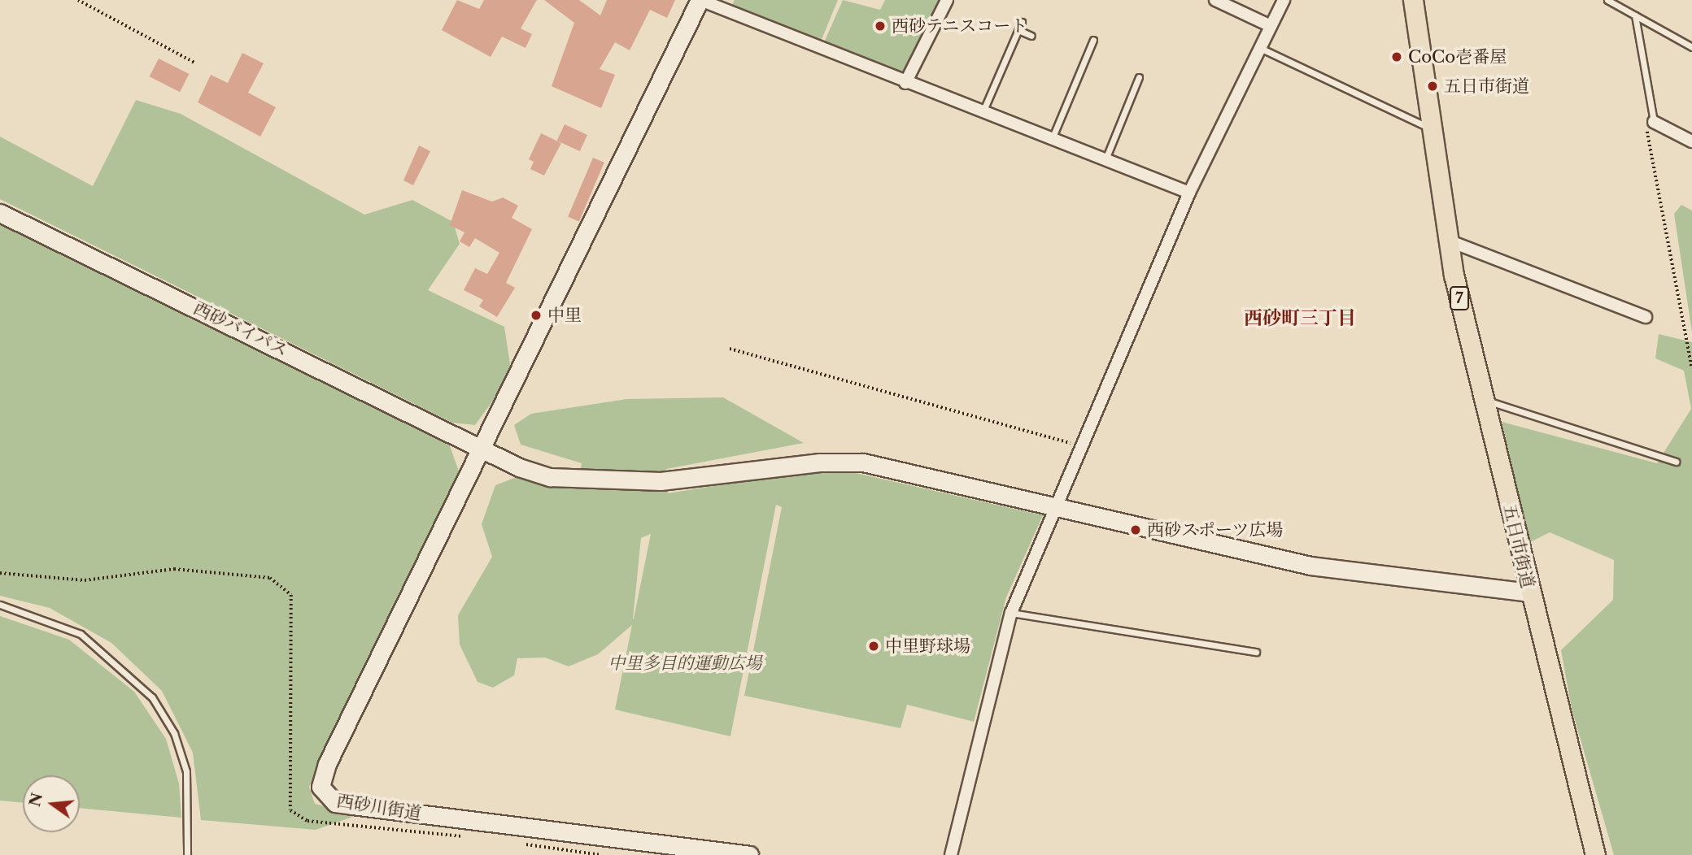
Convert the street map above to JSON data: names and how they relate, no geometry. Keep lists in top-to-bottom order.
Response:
{
  "streets": {
    "main road": ["7", "五日市街道"],
    "street": ["西砂バイパス", "西砂川街道"]
  },
  "crossings": [
    ["西砂バイパス", "五日市街道"],
    ["西砂バイパス", "西砂川街道"]
  ],
  "districts": ["西砂町三丁目"],
  "parks": ["中里多目的運動広場"],
  "places": [
    "西砂テニスコート",
    "CoCo壱番屋",
    "五日市街道",
    "中里",
    "西砂スポーツ広場",
    "中里野球場"
  ],
  "north": "left"
}
